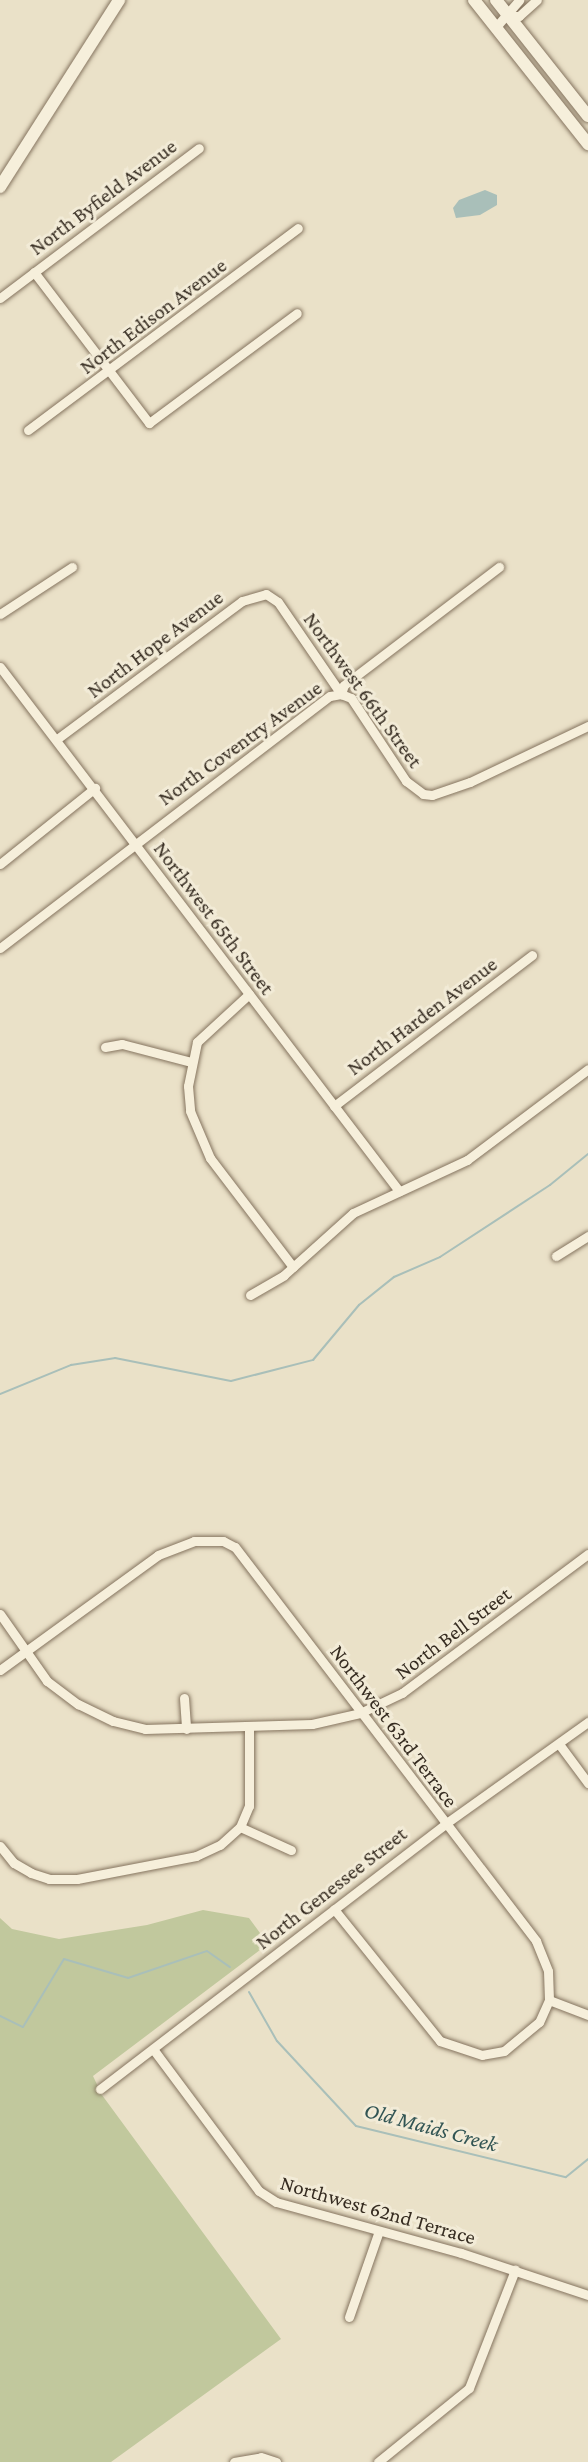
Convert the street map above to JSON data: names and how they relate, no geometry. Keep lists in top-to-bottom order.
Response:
{
  "streets": {
    "street": [
      "North Byfield Avenue",
      "North Edison Avenue",
      "North Hope Avenue",
      "Northwest 66th Street",
      "North Coventry Avenue",
      "Northwest 65th Street",
      "North Harden Avenue",
      "North Bell Street",
      "Northwest 63rd Terrace",
      "North Genessee Street",
      "Northwest 62nd Terrace"
    ]
  },
  "crossings": [
    ["North Hope Avenue", "Northwest 66th Street"],
    ["North Hope Avenue", "Northwest 65th Street"],
    ["Northwest 66th Street", "North Coventry Avenue"],
    ["North Coventry Avenue", "Northwest 65th Street"],
    ["Northwest 65th Street", "North Harden Avenue"],
    ["North Bell Street", "Northwest 63rd Terrace"],
    ["Northwest 63rd Terrace", "North Genessee Street"],
    ["North Genessee Street", "Northwest 62nd Terrace"]
  ],
  "water": ["Old Maids Creek"]
}
